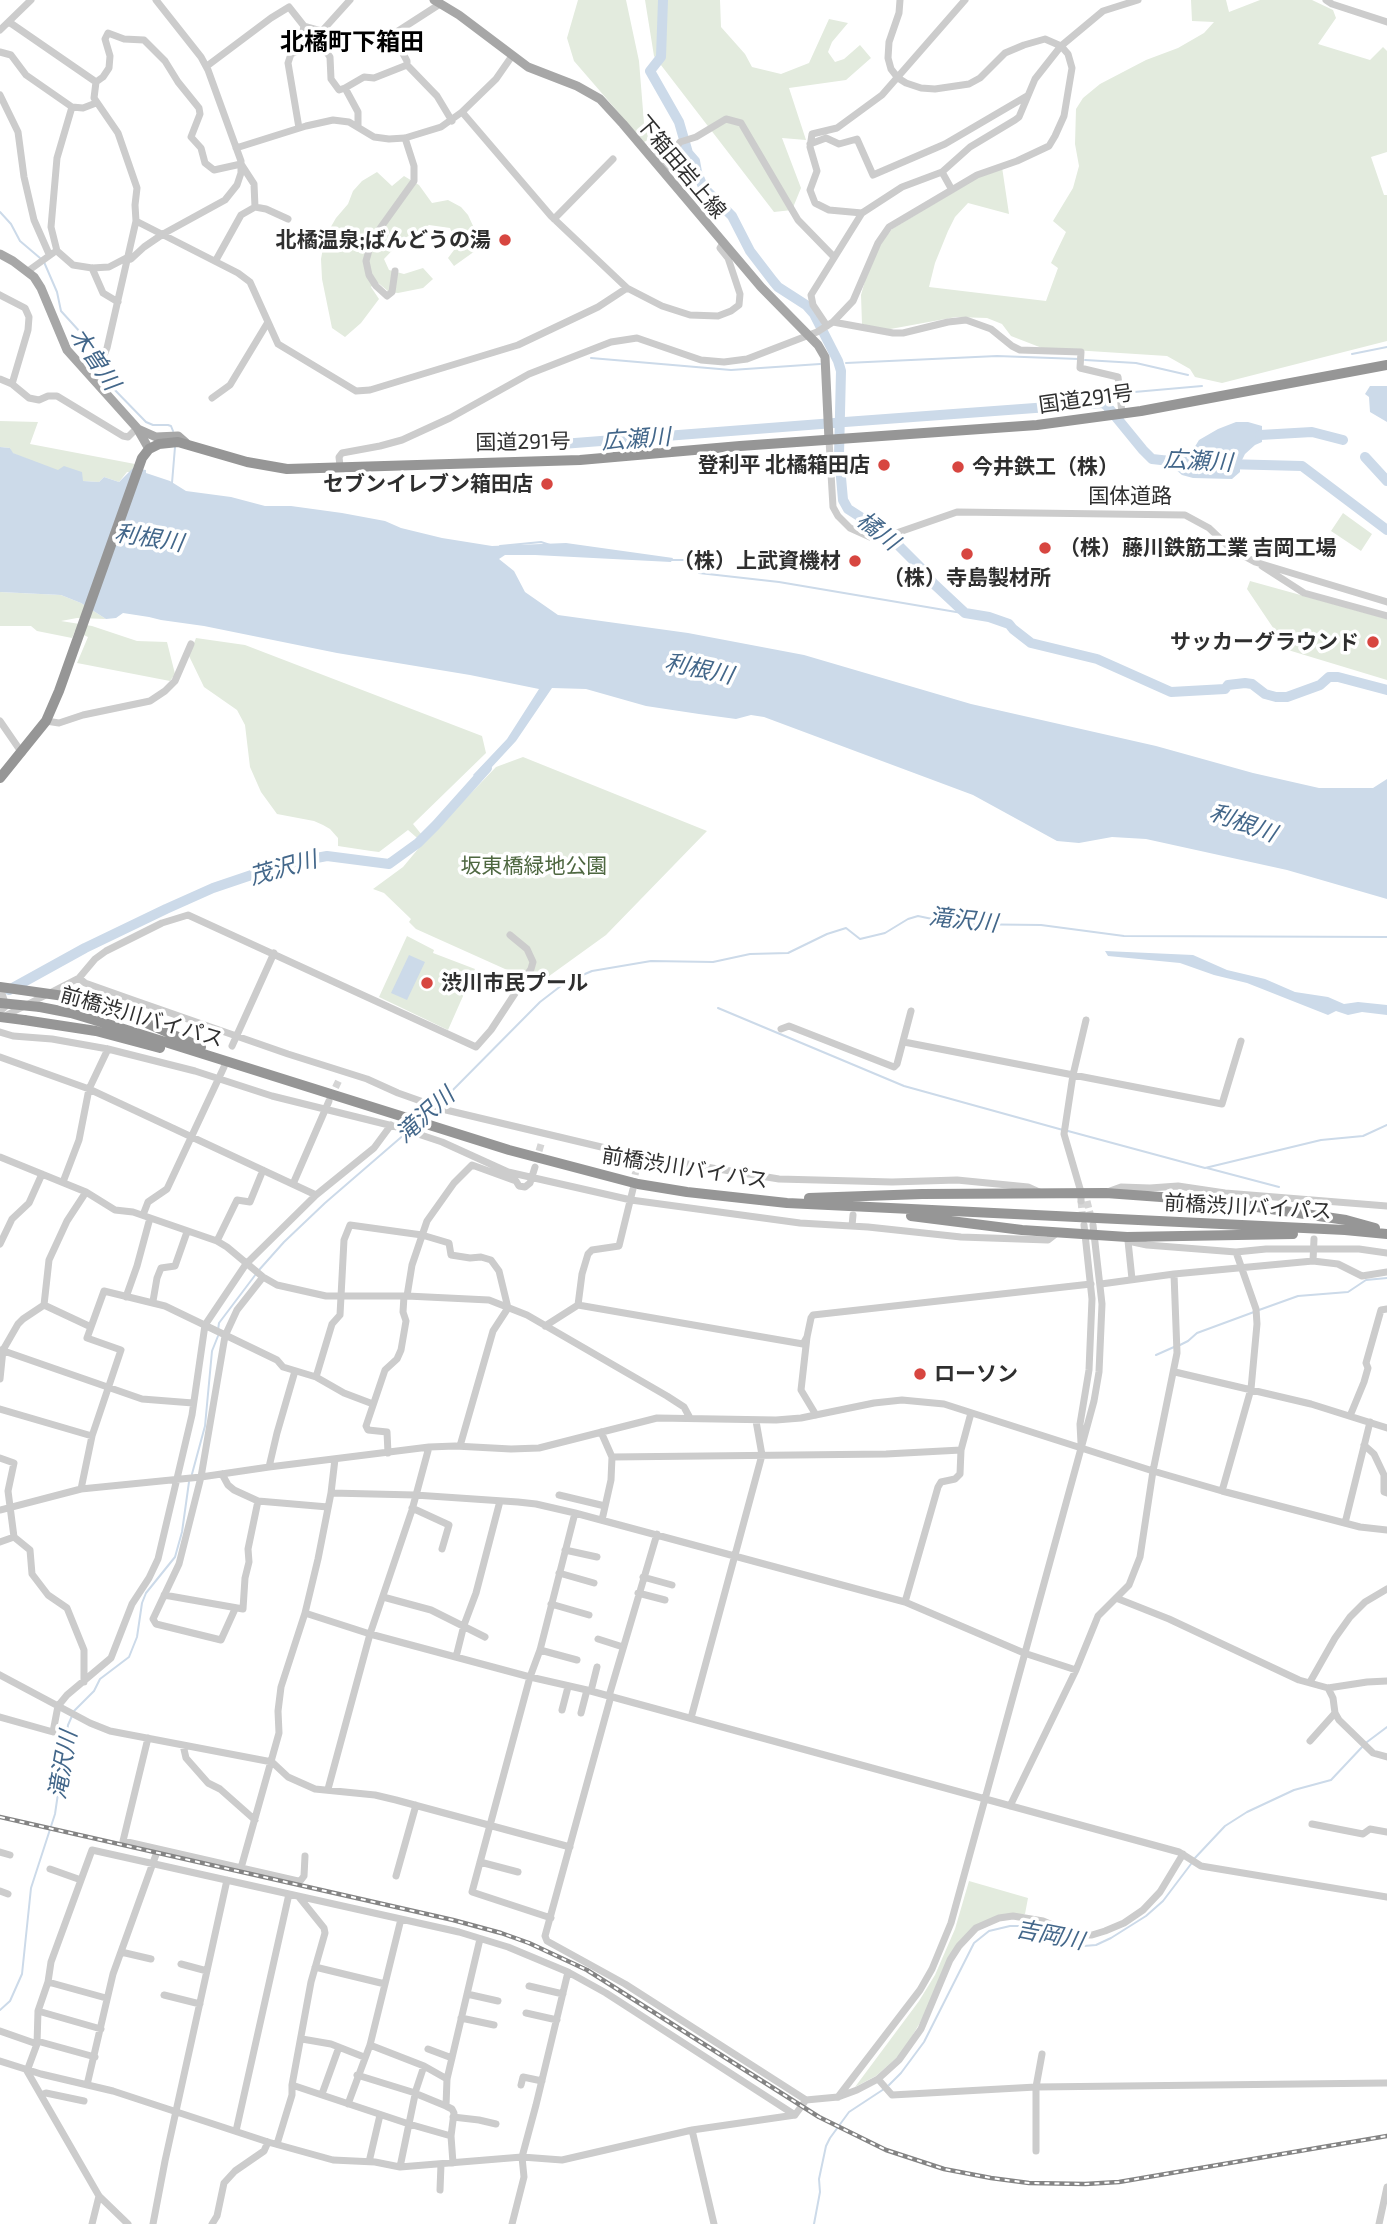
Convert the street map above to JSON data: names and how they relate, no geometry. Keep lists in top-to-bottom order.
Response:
{
  "streets": {
    "highway": ["国道291号", "前橋渋川バイパス"],
    "main road": ["下箱田岩上線"],
    "street": ["国体道路"]
  },
  "crossings": [
    ["下箱田岩上線", "国道291号"],
    ["下箱田岩上線", "国体道路"],
    ["国道291号", "国体道路"]
  ],
  "districts": ["北橘町下箱田"],
  "water": [
    "木曽川",
    "広瀬川",
    "橘川",
    "利根川",
    "茂沢川",
    "滝沢川",
    "吉岡川"
  ],
  "parks": ["坂東橋緑地公園"],
  "places": [
    "北橘温泉;ばんどうの湯",
    "登利平 北橘箱田店",
    "今井鉄工（株）",
    "セブンイレブン箱田店",
    "（株）藤川鉄筋工業 吉岡工場",
    "（株）寺島製材所",
    "（株）上武資機材",
    "サッカーグラウンド",
    "渋川市民プール",
    "ローソン"
  ]
}
